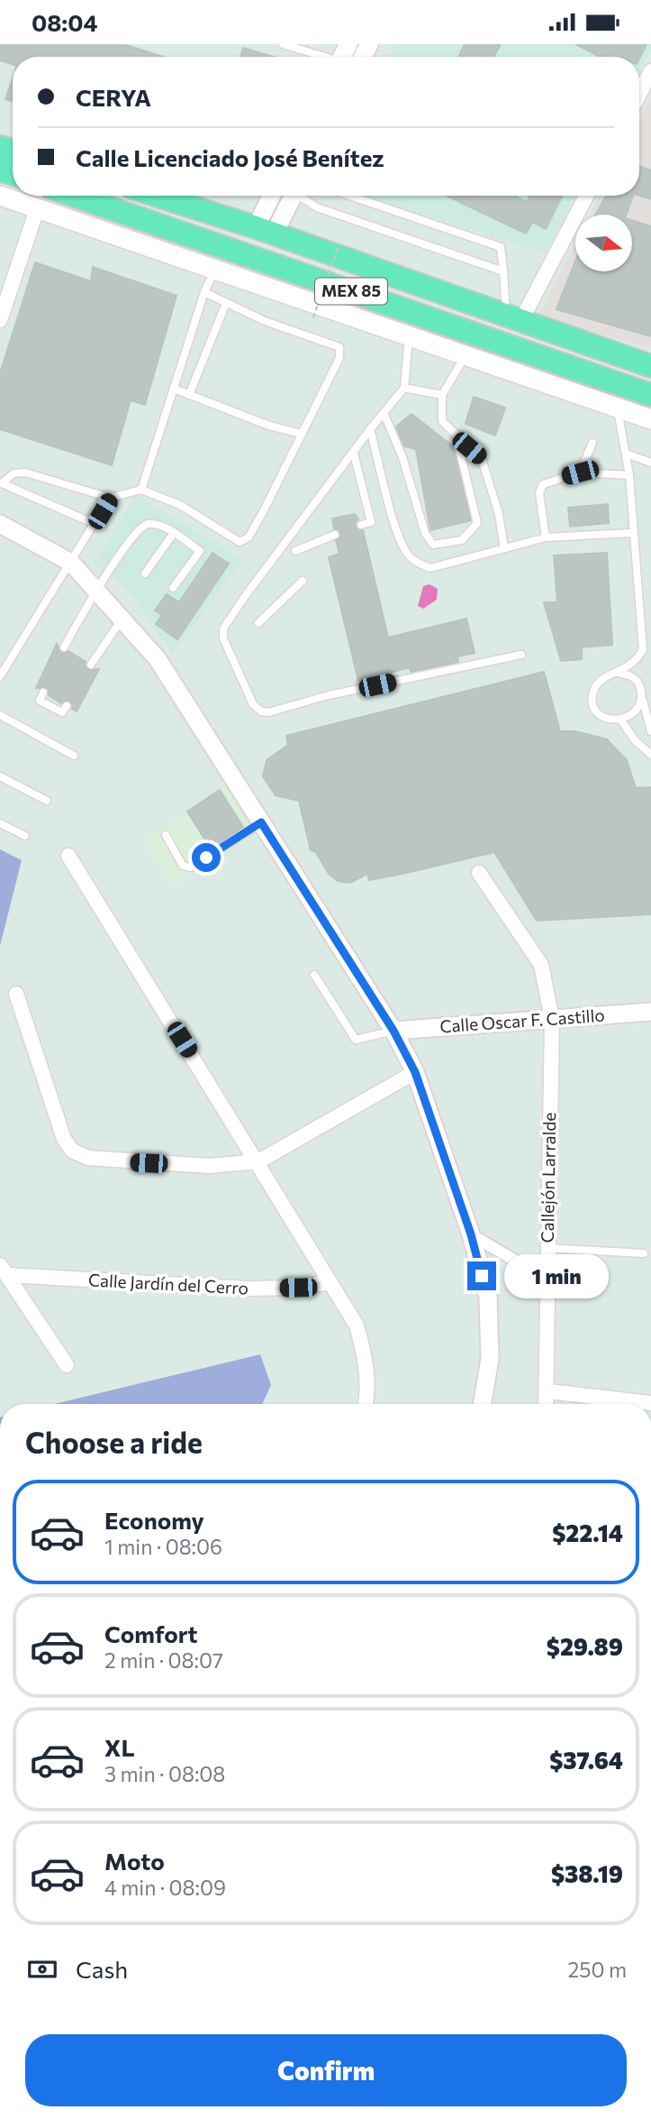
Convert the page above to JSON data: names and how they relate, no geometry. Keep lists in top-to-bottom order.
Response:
{
  "streets": {
    "highway": ["MEX 85"],
    "street": ["Calle Oscar F. Castillo", "Callejón Larralde", "Calle Jardín del Cerro"]
  },
  "crossings": [
    ["Calle Oscar F. Castillo", "Callejón Larralde"]
  ],
  "north": "right",
  "page": {
    "status": "08:04",
    "banner": ["CERYA", "Calle Licenciado José Benítez"],
    "bubble": "1 min",
    "heading": "Choose a ride",
    "list": [
      {
        "name": "Economy",
        "note": "1 min · 08:06",
        "value": "$22.14"
      },
      {
        "name": "Comfort",
        "note": "2 min · 08:07",
        "value": "$29.89"
      },
      {
        "name": "XL",
        "note": "3 min · 08:08",
        "value": "$37.64"
      },
      {
        "name": "Moto",
        "note": "4 min · 08:09",
        "value": "$38.19"
      }
    ],
    "pay": ["Cash", "250 m"],
    "buttons": "Confirm"
  }
}
